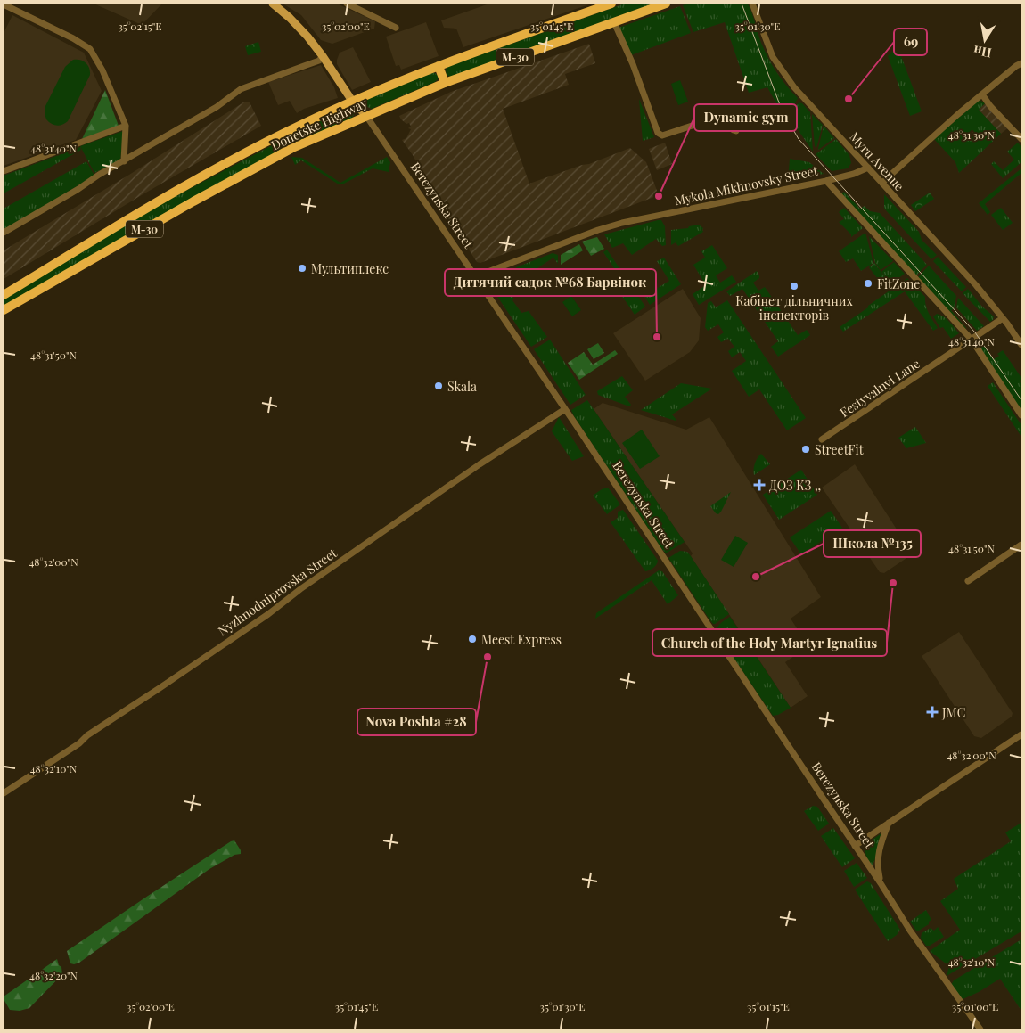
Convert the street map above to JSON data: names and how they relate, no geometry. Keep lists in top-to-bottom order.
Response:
{
  "streets": {
    "highway": ["М-30", "Donetske Highway"],
    "main road": ["Berezynska Street"],
    "street": [
      "Myru Avenue",
      "Mykola Mikhnovsky Street",
      "Festyvalnyi Lane",
      "Nyzhnodniprovska Street"
    ]
  },
  "crossings": [
    ["Donetske Highway", "Berezynska Street"],
    ["Myru Avenue", "Mykola Mikhnovsky Street"],
    ["Mykola Mikhnovsky Street", "Berezynska Street"],
    ["Berezynska Street", "Nyzhnodniprovska Street"]
  ],
  "places": {
    "other": [
      "69",
      "Dynamic gym",
      "Мультиплекс",
      "FitZone",
      "Кабінет дільничних інспекторів",
      "Дитячий садок №68 Барвінок",
      "Skala",
      "StreetFit",
      "Школа №135",
      "Church of the Holy Martyr Ignatius",
      "Meest Express",
      "Nova Poshta #28"
    ],
    "health": ["ДОЗ КЗ ,,", "JMC"]
  },
  "north": "bottom",
  "coordinates": [
    "35°02'00\"E",
    "35°01'45\"E",
    "35°01'30\"E",
    "35°02'15\"E",
    "48°31'30\"N",
    "48°31'40\"N",
    "48°31'50\"N",
    "48°32'00\"N",
    "48°32'10\"N",
    "48°32'20\"N",
    "35°01'15\"E",
    "35°01'00\"E"
  ]
}
